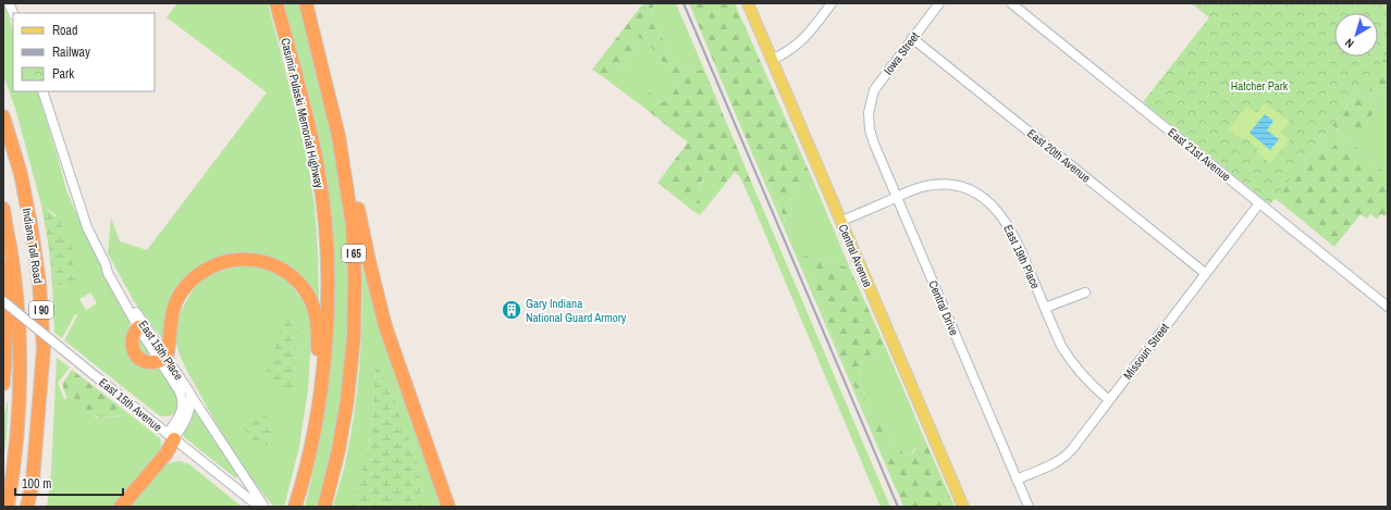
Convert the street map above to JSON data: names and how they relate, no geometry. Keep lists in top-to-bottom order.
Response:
{
  "streets": {
    "highway": [
      "Casimir Pulaski Memorial Highway",
      "Indiana Toll Road",
      "I 65",
      "I 90"
    ],
    "main road": ["Central Avenue"],
    "street": [
      "Iowa Street",
      "East 21st Avenue",
      "East 20th Avenue",
      "East 19th Place",
      "Central Drive",
      "East 15th Place",
      "Missouri Street",
      "East 15th Avenue"
    ]
  },
  "crossings": [
    ["Iowa Street", "East 20th Avenue"],
    ["Iowa Street", "Central Drive"],
    ["East 21st Avenue", "Missouri Street"],
    ["East 20th Avenue", "Missouri Street"],
    ["Central Avenue", "East 19th Place"],
    ["East 19th Place", "Central Drive"],
    ["East 19th Place", "Missouri Street"],
    ["Central Drive", "Missouri Street"],
    ["East 15th Place", "East 15th Avenue"]
  ],
  "parks": ["Hatcher Park"],
  "places": {
    "building": ["Gary Indiana National Guard Armory"]
  },
  "legend": ["Road", "Railway", "Park"],
  "scale_bar": "100 m",
  "north": "bottom left"
}
